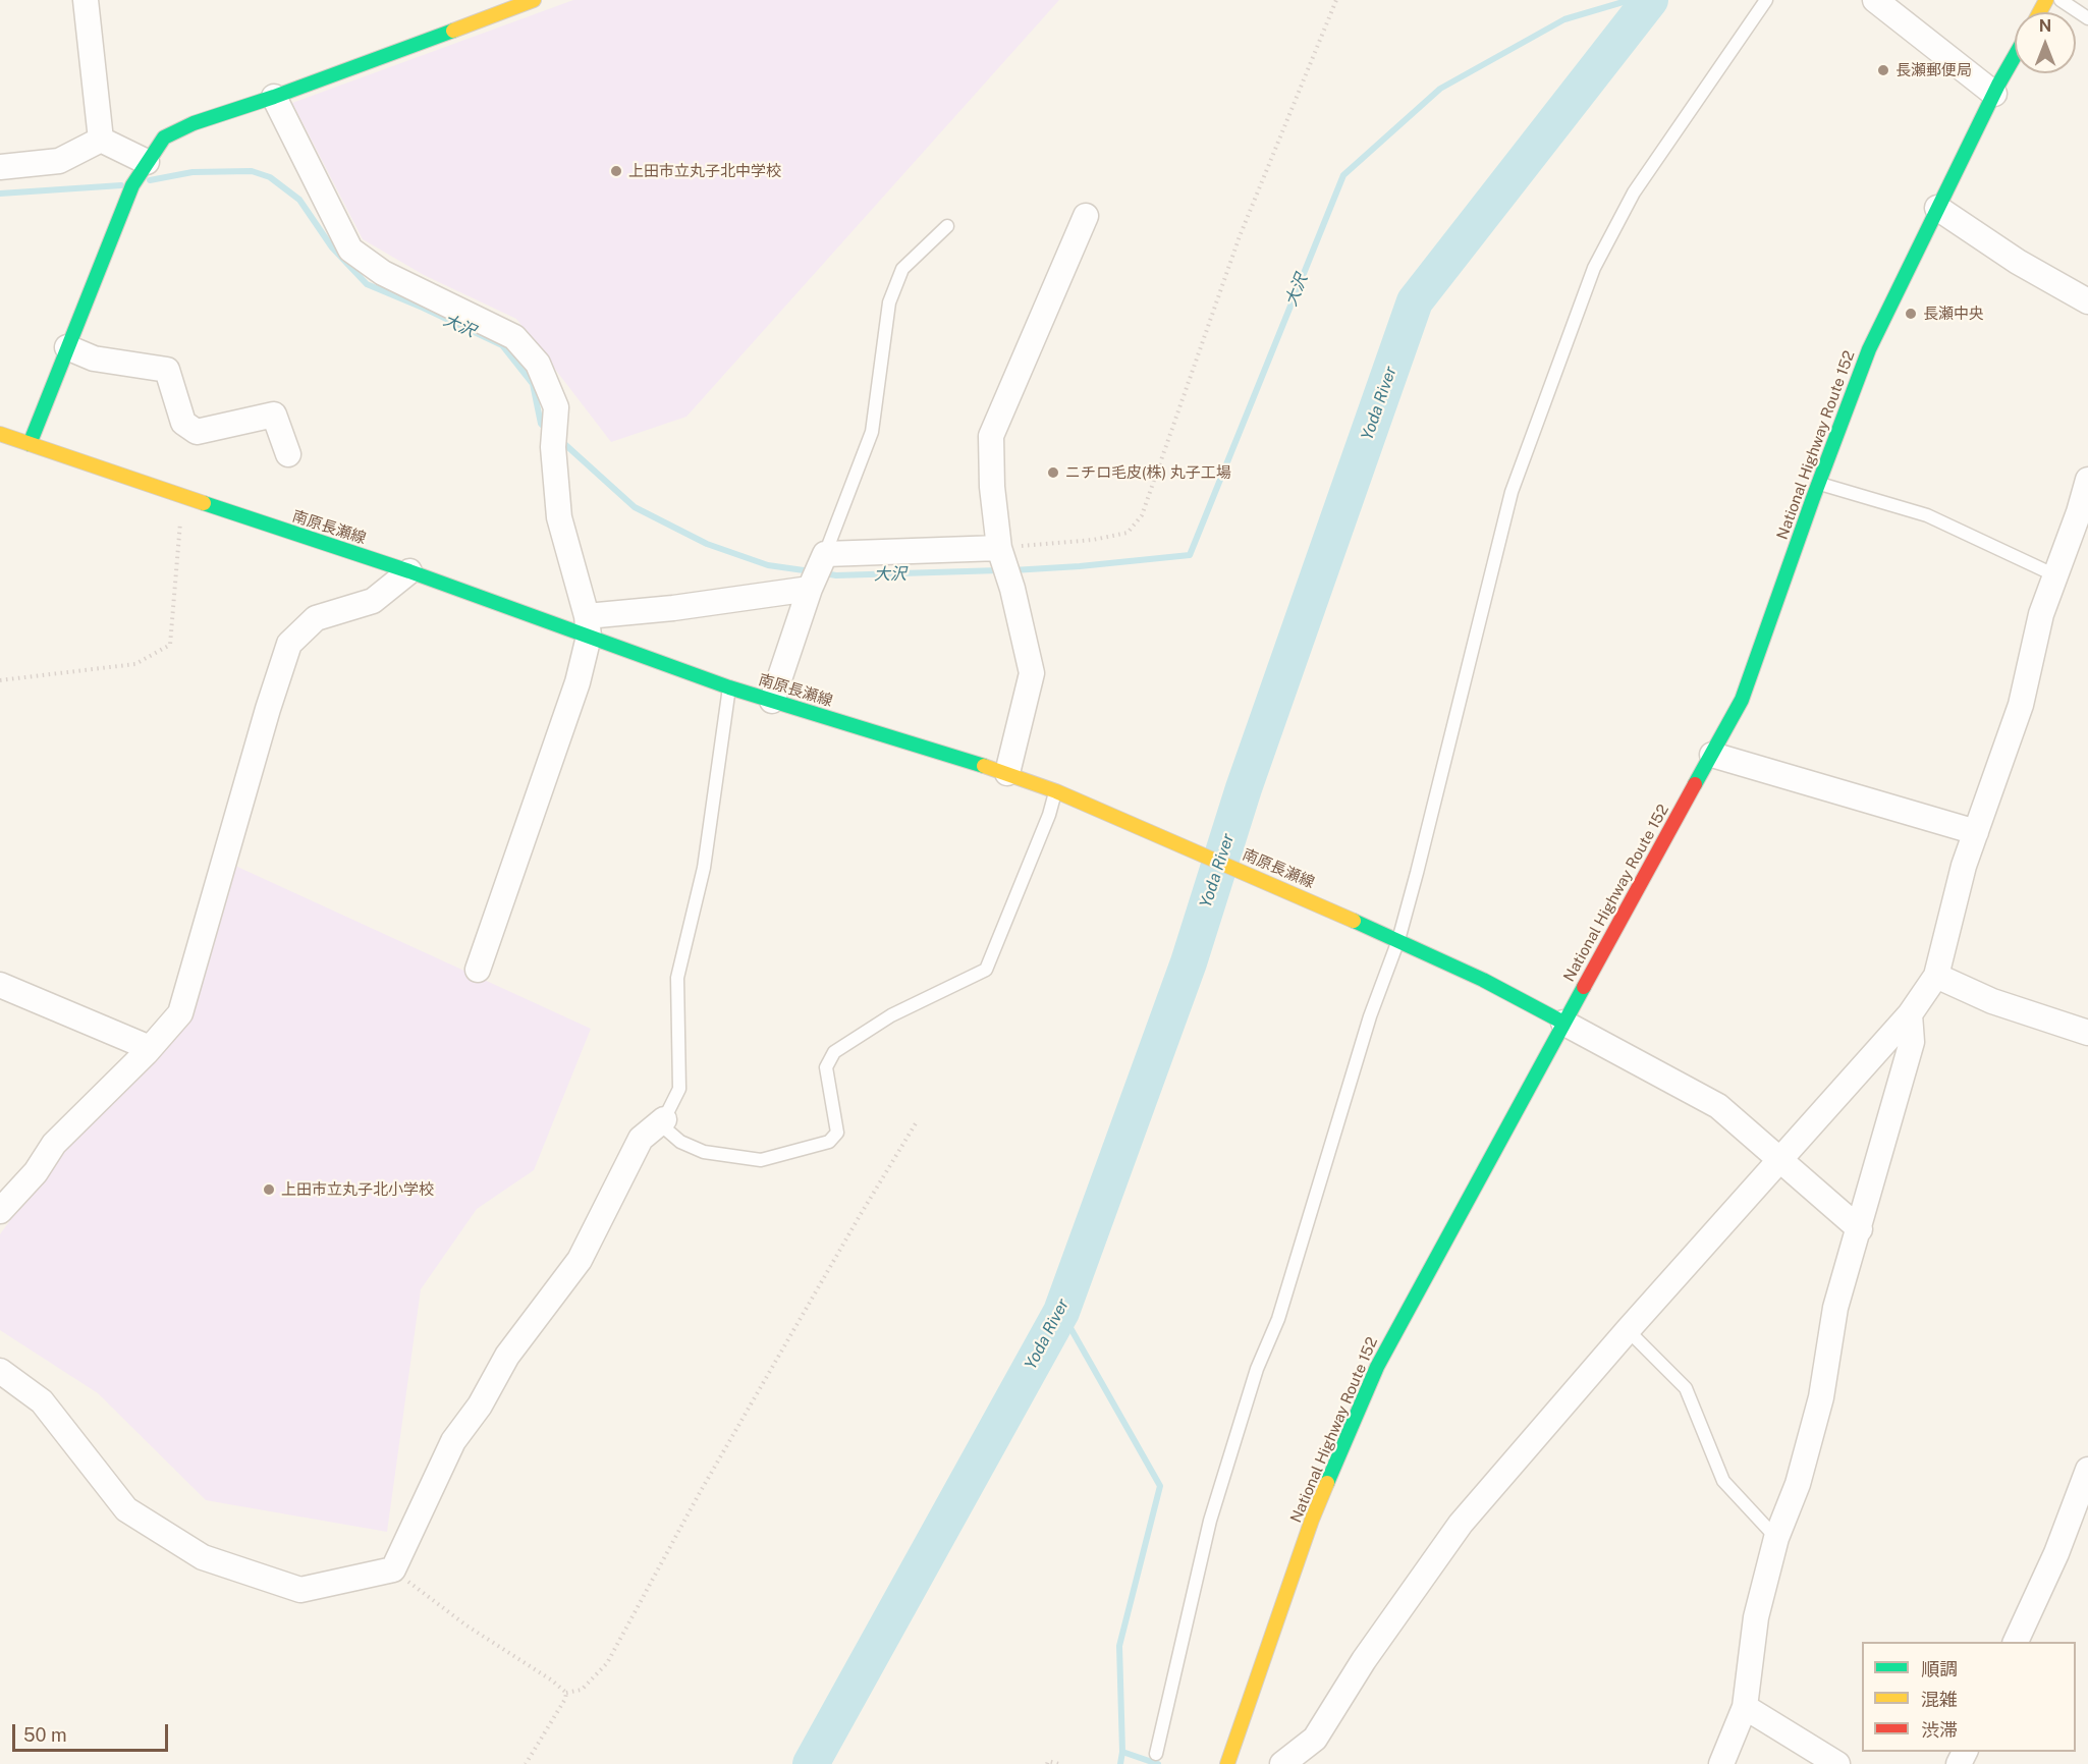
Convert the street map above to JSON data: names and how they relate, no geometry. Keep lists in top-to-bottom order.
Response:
{
  "streets": {
    "main road": ["National Highway Route 152", "南原長瀬線"]
  },
  "crossings": [
    ["National Highway Route 152", "南原長瀬線"]
  ],
  "water": ["大沢", "Yoda River"],
  "places": [
    "長瀬郵便局",
    "上田市立丸子北中学校",
    "長瀬中央",
    "ニチロ毛皮(株) 丸子工場",
    "上田市立丸子北小学校"
  ],
  "legend": ["順調", "混雑", "渋滞"],
  "scale_bar": "50 m",
  "north": "top"
}
